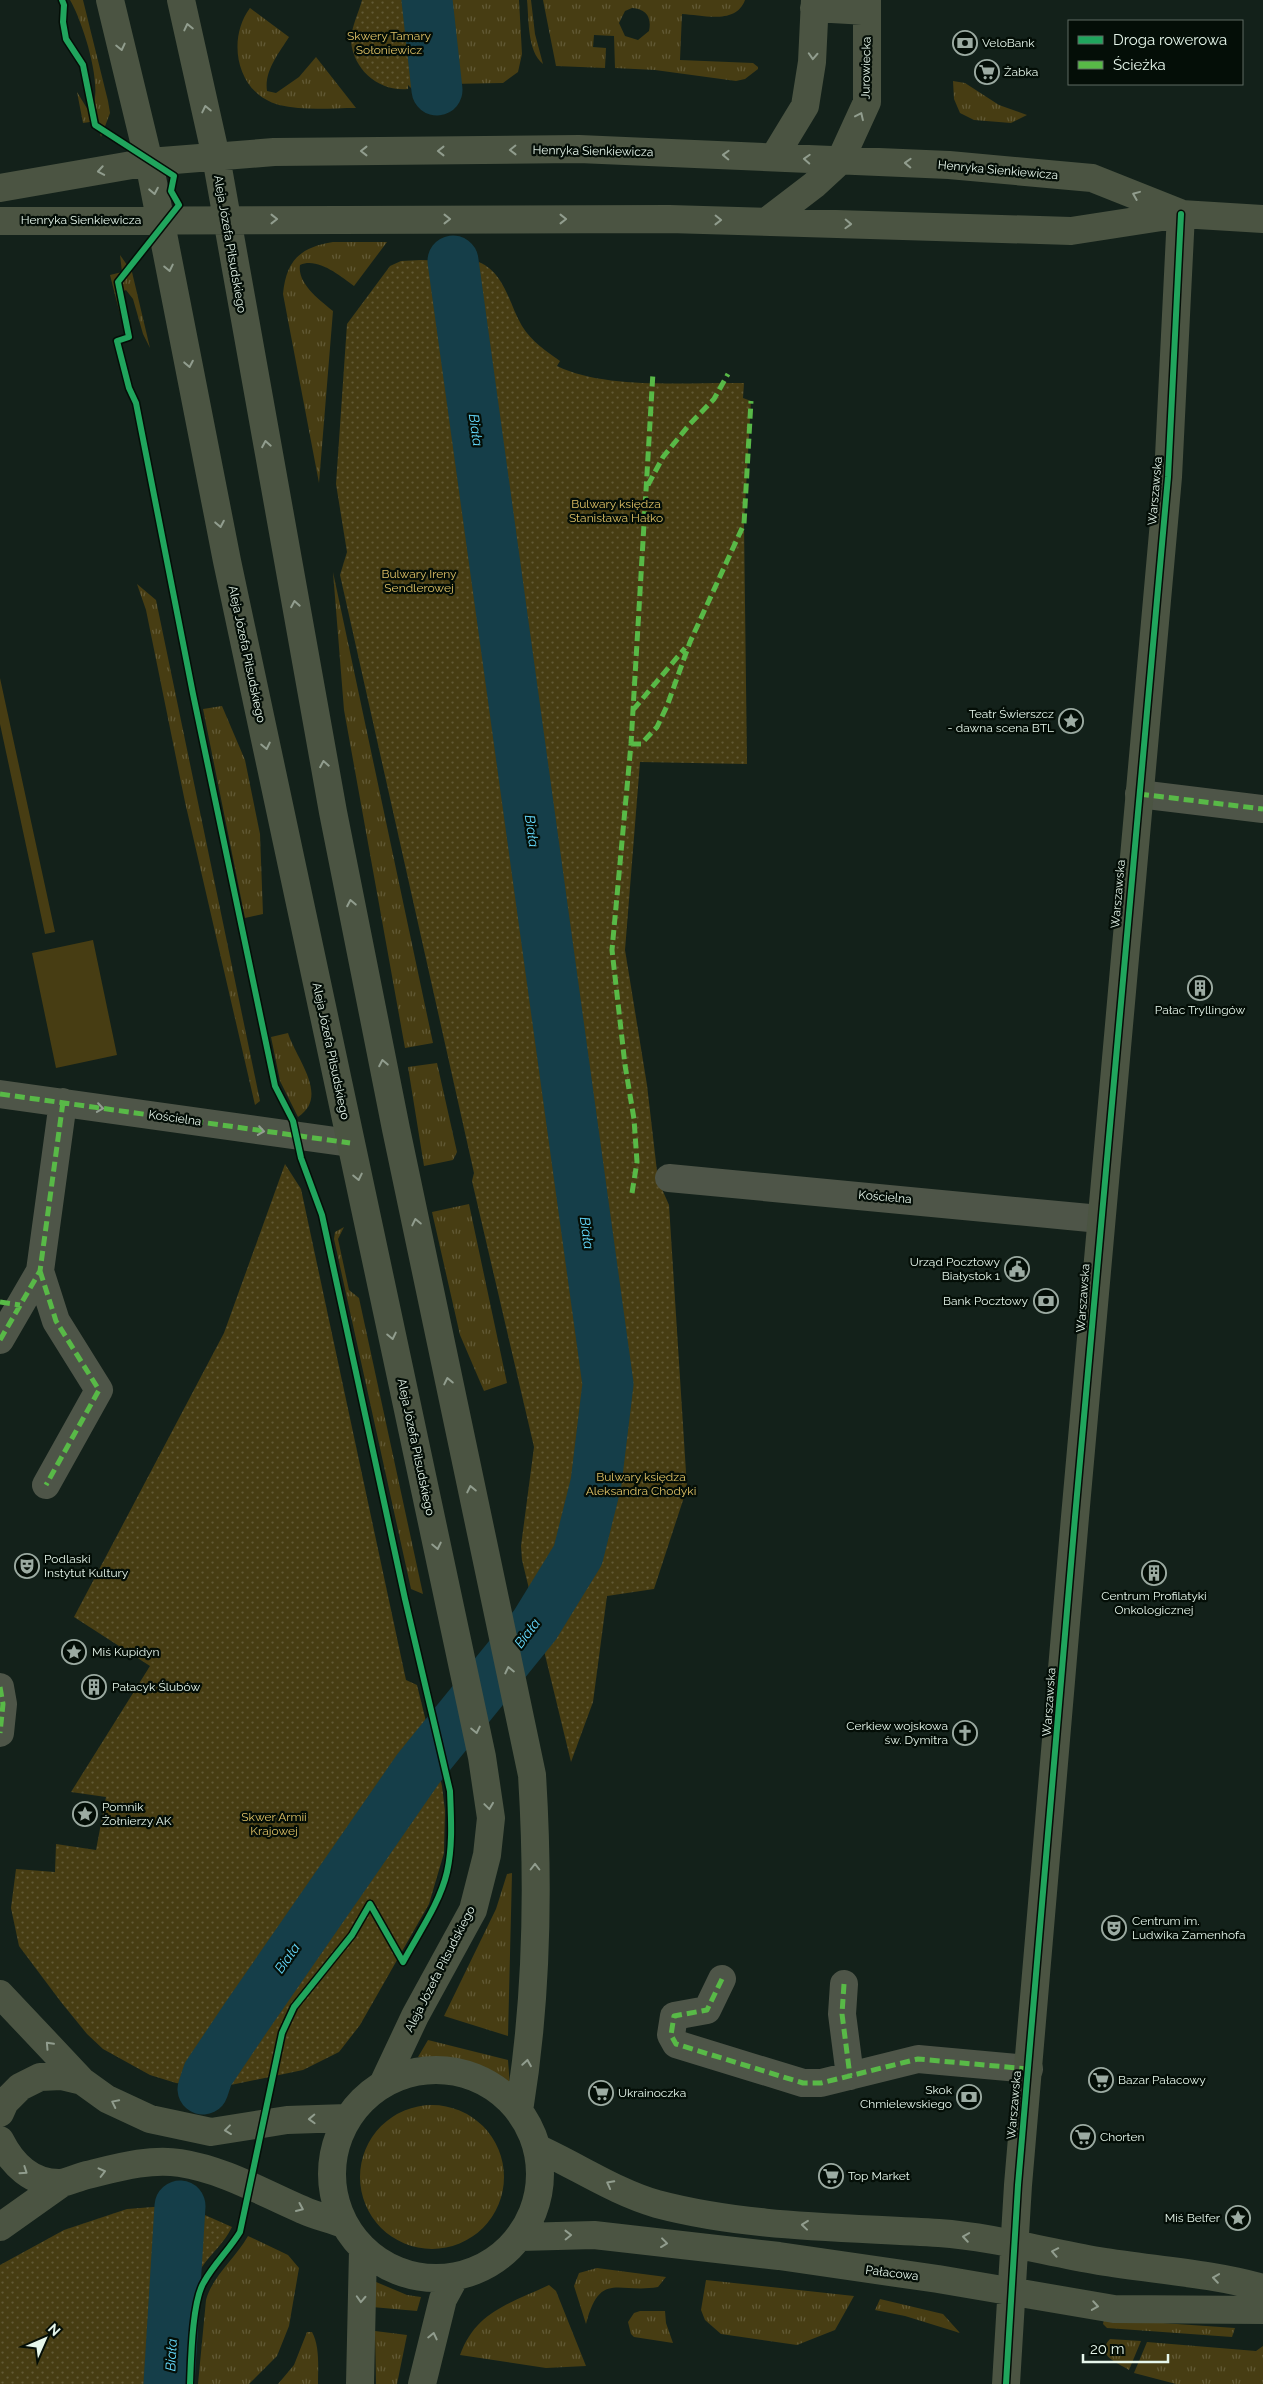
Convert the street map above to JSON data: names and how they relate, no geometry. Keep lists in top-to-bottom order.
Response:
{
  "streets": {
    "main road": [
      "Jurowiecka",
      "Henryka Sienkiewicza",
      "Aleja Józefa Piłsudskiego",
      "Warszawska",
      "Pałacowa"
    ],
    "street": ["Kościelna"]
  },
  "crossings": [
    ["Jurowiecka", "Henryka Sienkiewicza"],
    ["Henryka Sienkiewicza", "Aleja Józefa Piłsudskiego"],
    ["Henryka Sienkiewicza", "Warszawska"],
    ["Aleja Józefa Piłsudskiego", "Kościelna"],
    ["Warszawska", "Kościelna"],
    ["Warszawska", "Pałacowa"]
  ],
  "one_way": ["Kościelna"],
  "water": ["Biała"],
  "parks": [
    "Skwery Tamary Sołoniewicz",
    "Bulwary księdza Stanisława Hałko",
    "Bulwary Ireny Sendlerowej",
    "Bulwary księdza Aleksandra Chodyki",
    "Skwer Armii Krajowej"
  ],
  "places": {
    "bank": ["VeloBank", "Bank Pocztowy", "Skok Chmielewskiego"],
    "supermarket": [
      "Żabka",
      "Bazar Pałacowy",
      "Ukrainoczka",
      "Chorten",
      "Top Market"
    ],
    "place": [
      "Teatr Świerszcz - dawna scena BTL",
      "Miś Kupidyn",
      "Pomnik Żołnierzy AK",
      "Miś Belfer"
    ],
    "building": ["Pałac Tryllingów", "Centrum Profilatyki Onkologicznej", "Pałacyk Ślubów"],
    "public building": ["Urząd Pocztowy Białystok 1"],
    "theatre": ["Podlaski Instytut Kultury", "Centrum im. Ludwika Zamenhofa"],
    "church": ["Cerkiew wojskowa św. Dymitra"]
  },
  "legend": ["Droga rowerowa", "Ścieżka"],
  "scale_bar": "20 m",
  "north": "top right"
}
